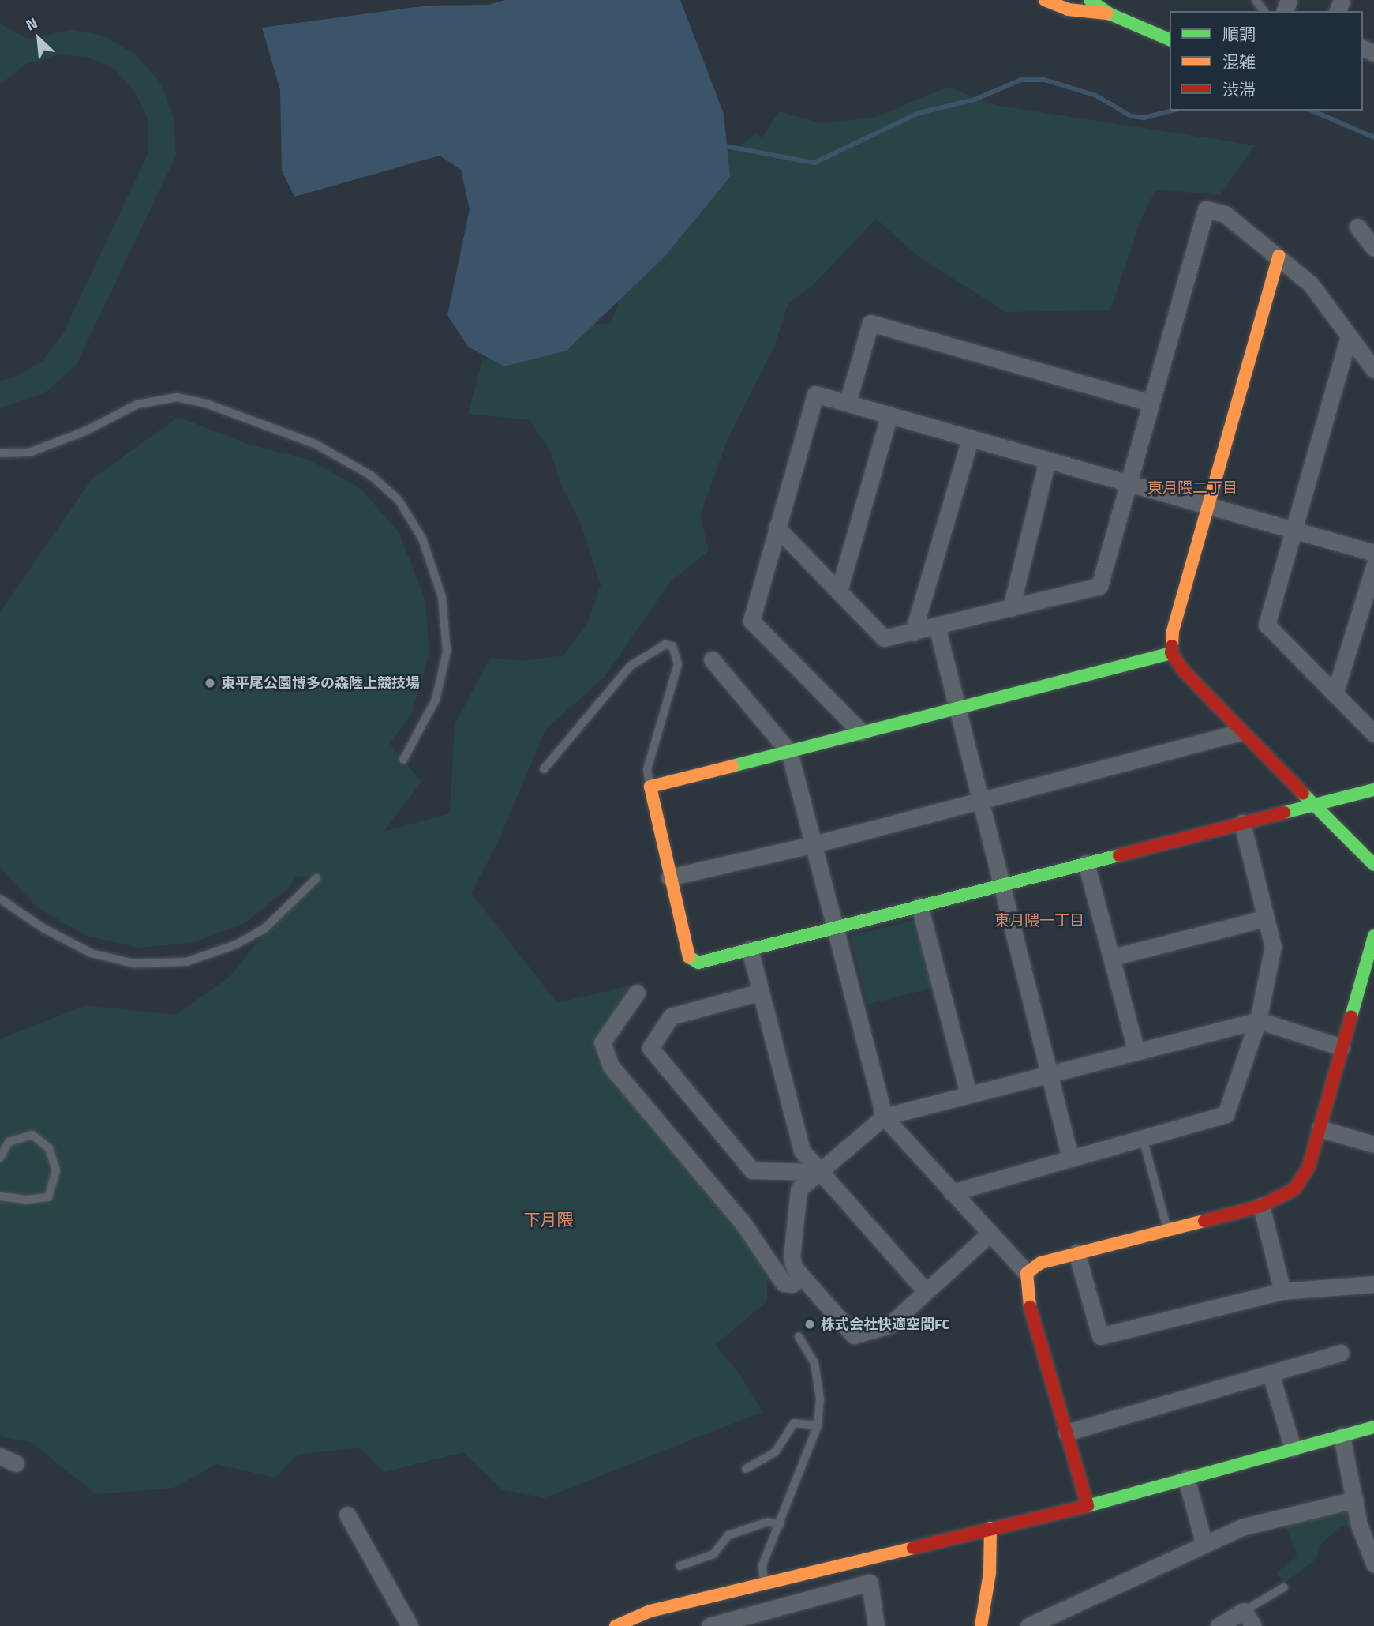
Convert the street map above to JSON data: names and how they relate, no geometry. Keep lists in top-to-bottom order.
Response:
{
  "districts": ["東月隈二丁目", "東月隈一丁目", "下月隈"],
  "places": ["東平尾公園博多の森陸上競技場", "株式会社快適空間FC"],
  "legend": ["順調", "混雑", "渋滞"],
  "north": "top left"
}
